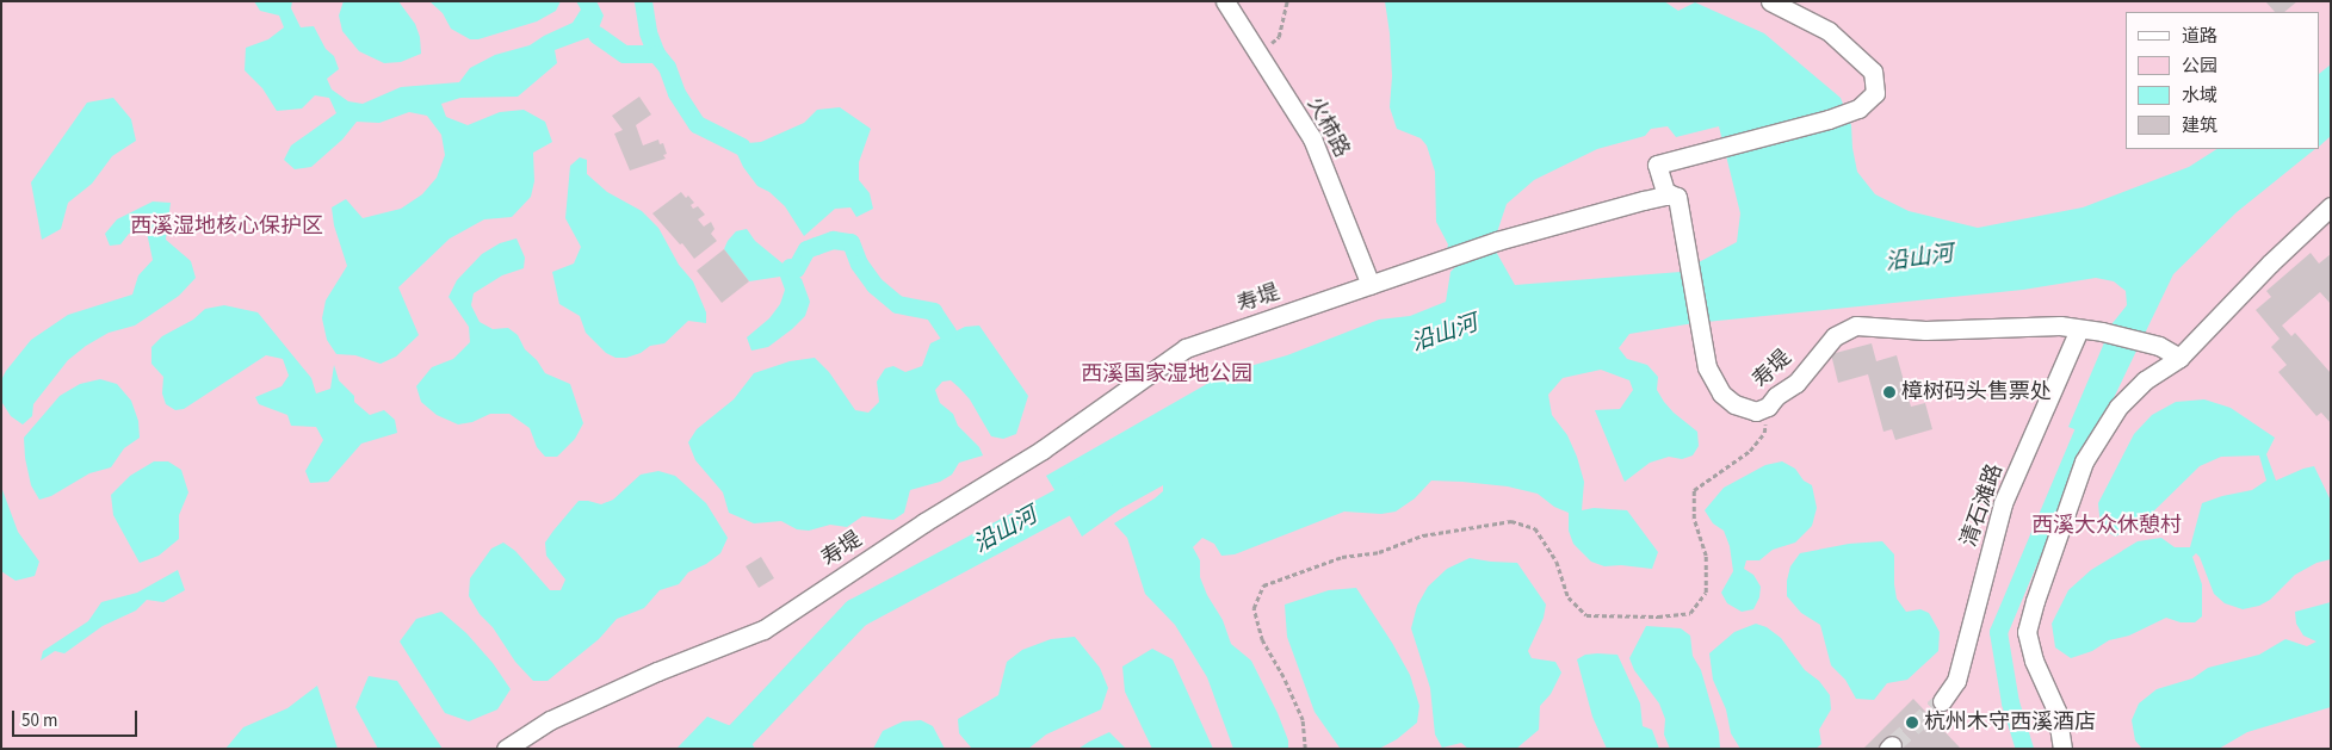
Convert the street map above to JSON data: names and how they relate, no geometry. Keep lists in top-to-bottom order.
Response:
{
  "streets": {
    "street": ["火柿路", "寿堤", "清石滩路"]
  },
  "crossings": [
    ["火柿路", "寿堤"],
    ["寿堤", "清石滩路"]
  ],
  "water": ["沿山河"],
  "parks": ["西溪湿地核心保护区", "西溪国家湿地公园", "西溪大众休憩村"],
  "places": ["樟树码头售票处", "杭州木守西溪酒店"],
  "legend": [
    "道路",
    "公园",
    "水域",
    "建筑"
  ],
  "scale_bar": "50 m"
}
